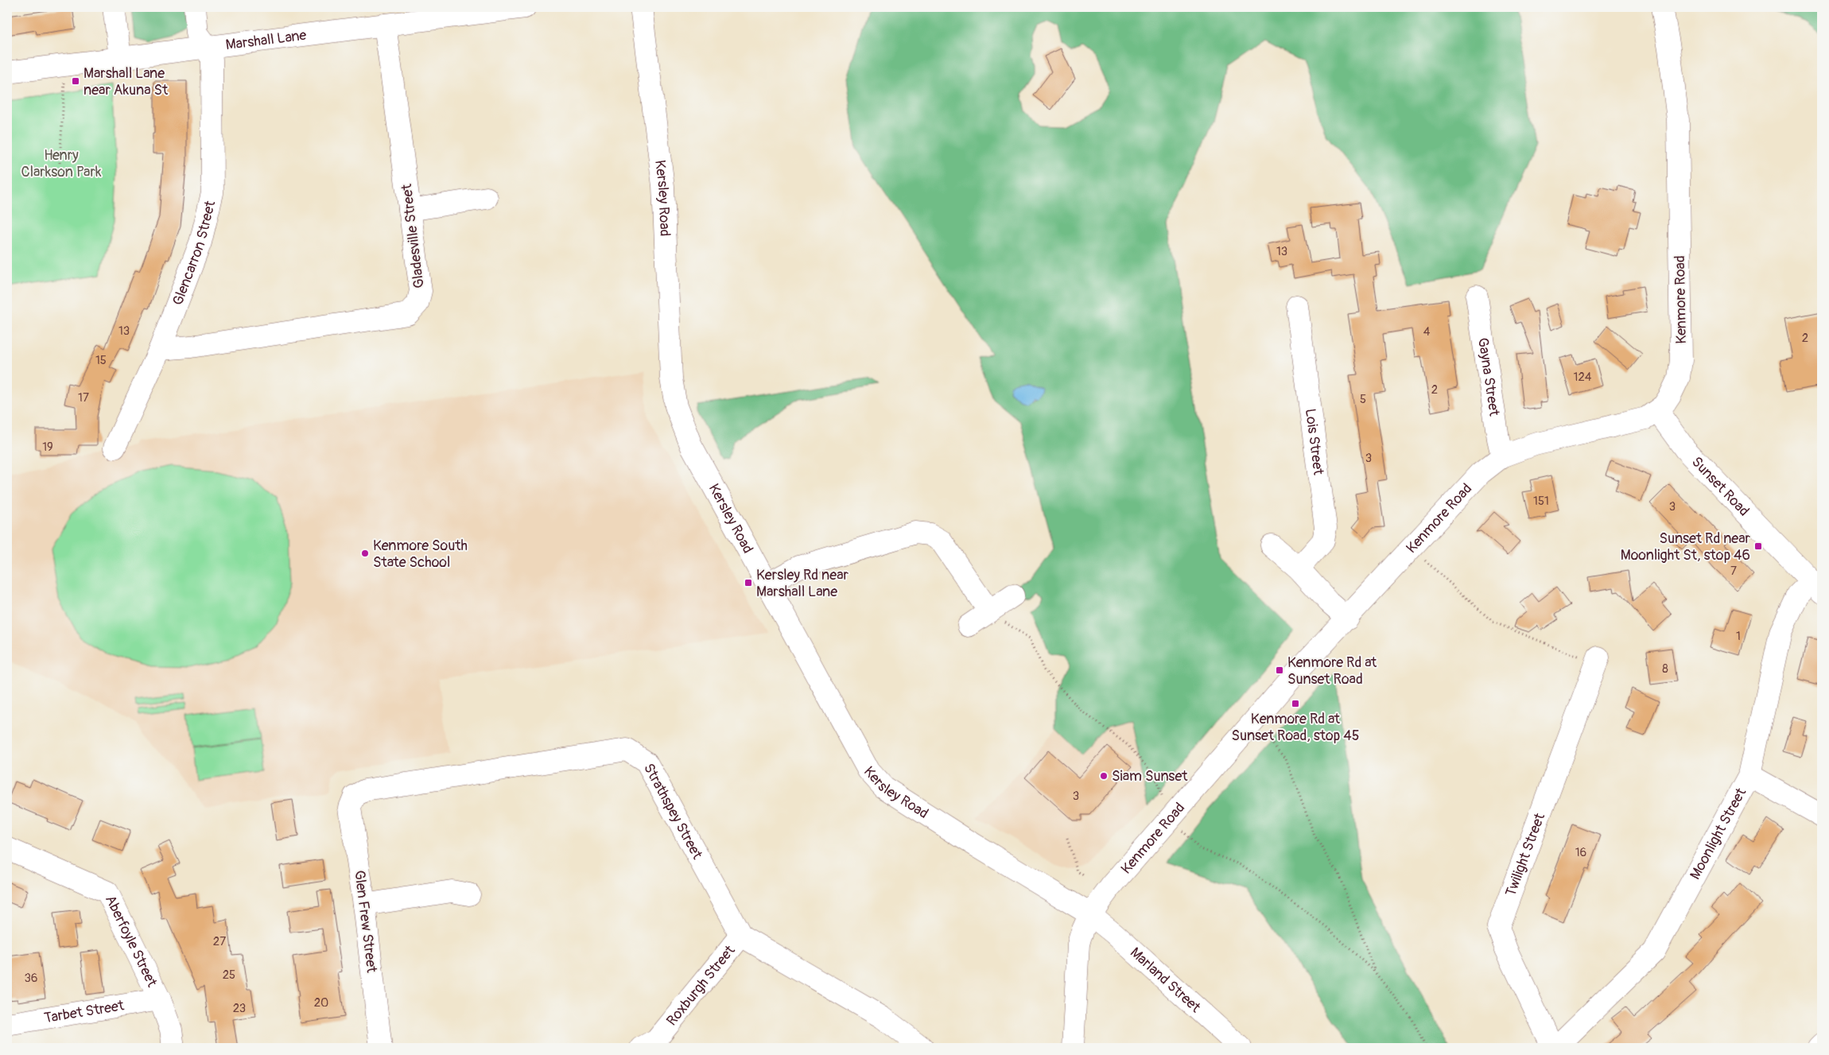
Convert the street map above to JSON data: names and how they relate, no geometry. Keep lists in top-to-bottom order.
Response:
{
  "streets": {
    "street": [
      "Marshall Lane",
      "Kersley Road",
      "Gladesville Street",
      "Glencarron Street",
      "Kenmore Road",
      "Gayna Street",
      "Lois Street",
      "Sunset Road",
      "Strathspey Street",
      "Moonlight Street",
      "Twilight Street",
      "Glen Frew Street",
      "Aberfoyle Street",
      "Marland Street",
      "Roxburgh Street",
      "Tarbet Street"
    ]
  },
  "crossings": [
    ["Marshall Lane", "Gladesville Street"],
    ["Marshall Lane", "Glencarron Street"],
    ["Kersley Road", "Kenmore Road"],
    ["Kersley Road", "Marland Street"],
    ["Gladesville Street", "Glencarron Street"],
    ["Kenmore Road", "Gayna Street"],
    ["Kenmore Road", "Sunset Road"],
    ["Kenmore Road", "Marland Street"],
    ["Sunset Road", "Moonlight Street"],
    ["Strathspey Street", "Glen Frew Street"],
    ["Strathspey Street", "Roxburgh Street"],
    ["Moonlight Street", "Twilight Street"],
    ["Aberfoyle Street", "Tarbet Street"]
  ],
  "parks": ["Henry Clarkson Park"],
  "places": {
    "transit": [
      "Marshall Lane near Akuna St",
      "Sunset Rd near Moonlight St, stop 46",
      "Kersley Rd near Marshall Lane",
      "Kenmore Rd at Sunset Road",
      "Kenmore Rd at Sunset Road, stop 45"
    ],
    "other": ["Kenmore South State School", "Siam Sunset"]
  },
  "house_numbers": [
    "13",
    "13",
    "4",
    "2",
    "15",
    "124",
    "2",
    "17",
    "5",
    "19",
    "3",
    "151",
    "3",
    "7",
    "1",
    "8",
    "3",
    "16",
    "27",
    "25",
    "36",
    "20",
    "23"
  ]
}
